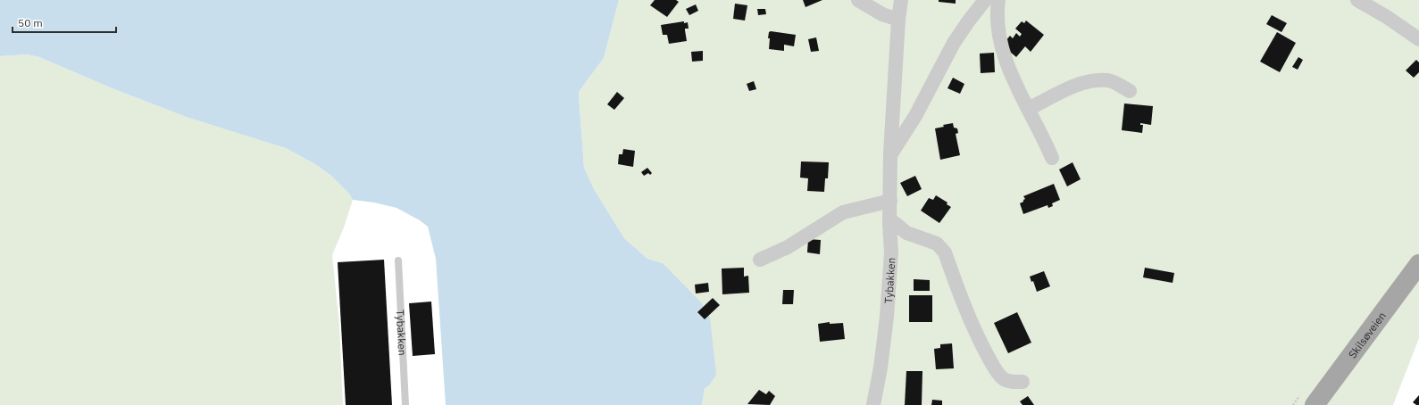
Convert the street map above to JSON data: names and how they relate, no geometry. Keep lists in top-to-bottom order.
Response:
{
  "streets": {
    "main road": ["Skilsøveien"],
    "street": ["Tybakken"]
  },
  "scale_bar": "50 m"
}
